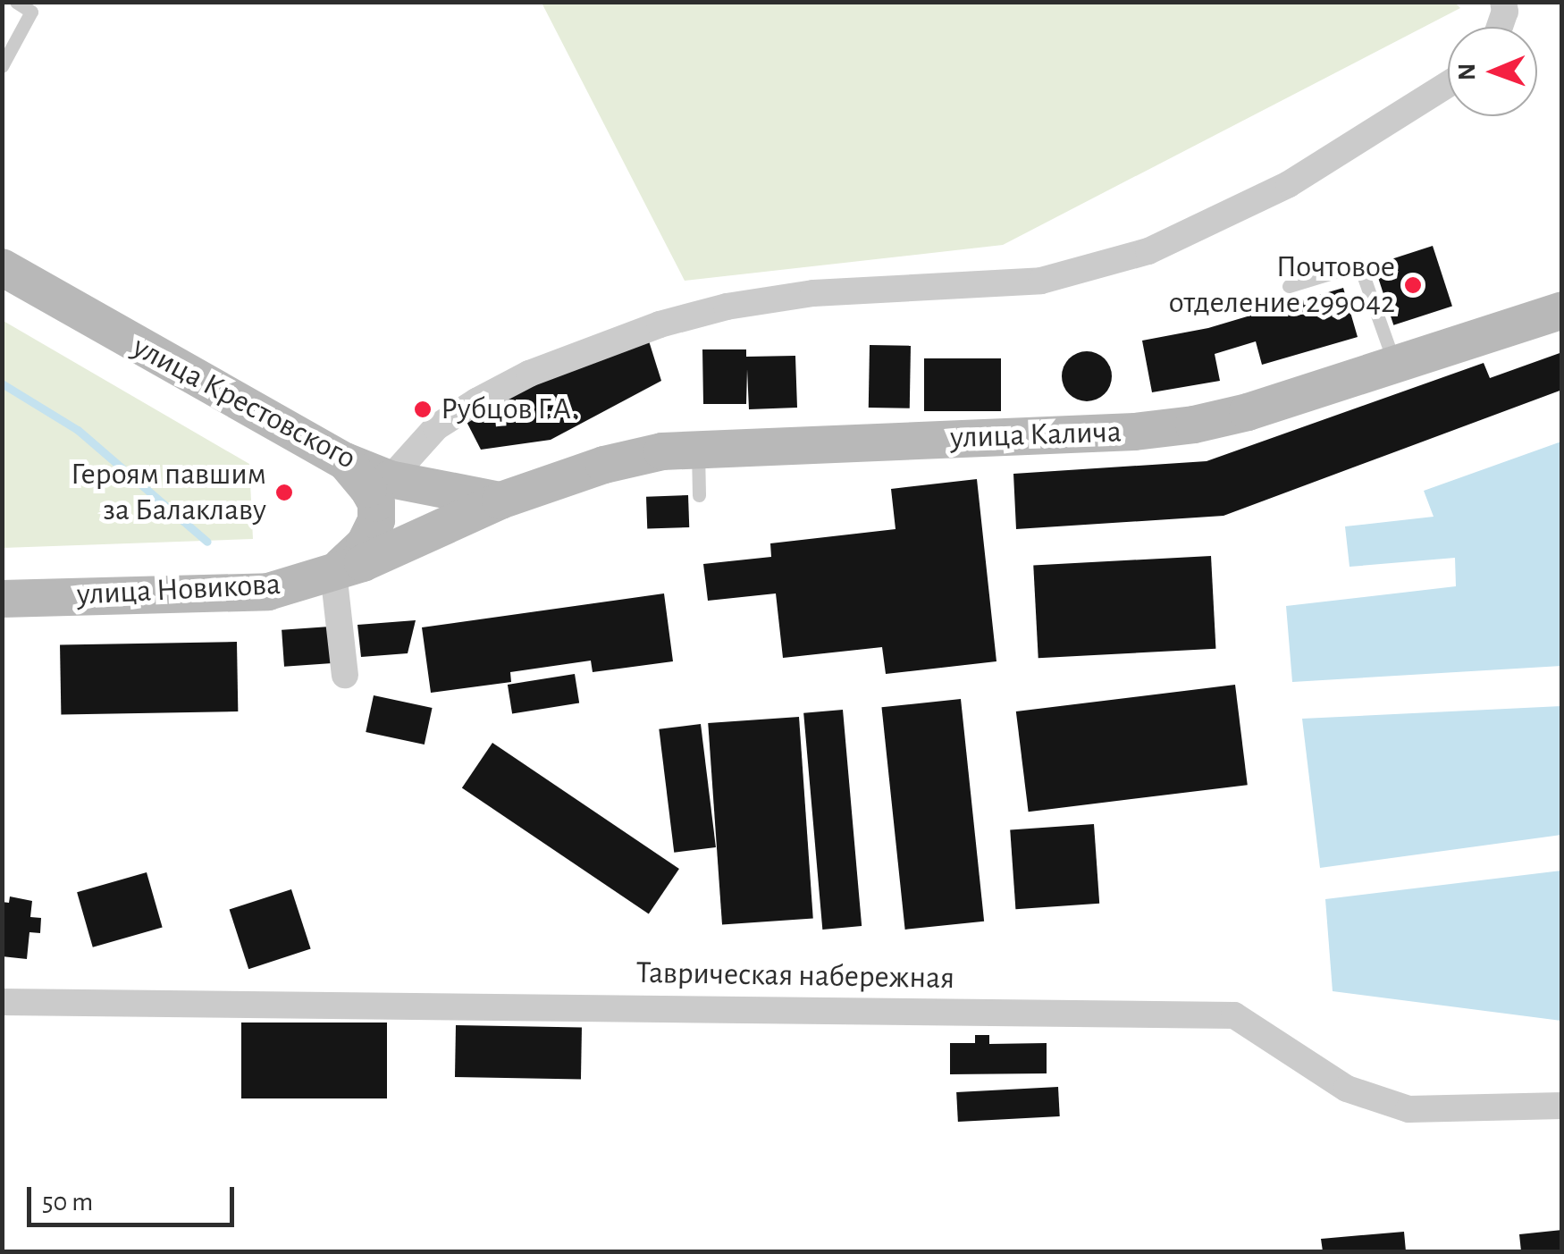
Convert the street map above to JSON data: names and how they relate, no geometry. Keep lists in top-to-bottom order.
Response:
{
  "streets": {
    "main road": ["улица Крестовского", "улица Калича", "улица Новикова"],
    "street": ["Таврическая набережная"]
  },
  "crossings": [
    ["улица Крестовского", "улица Калича"],
    ["улица Крестовского", "улица Новикова"],
    ["улица Калича", "улица Новикова"]
  ],
  "places": ["Почтовое отделение 299042", "Рубцов Г.А.", "Героям павшим за Балаклаву"],
  "scale_bar": "50 m",
  "north": "left"
}
